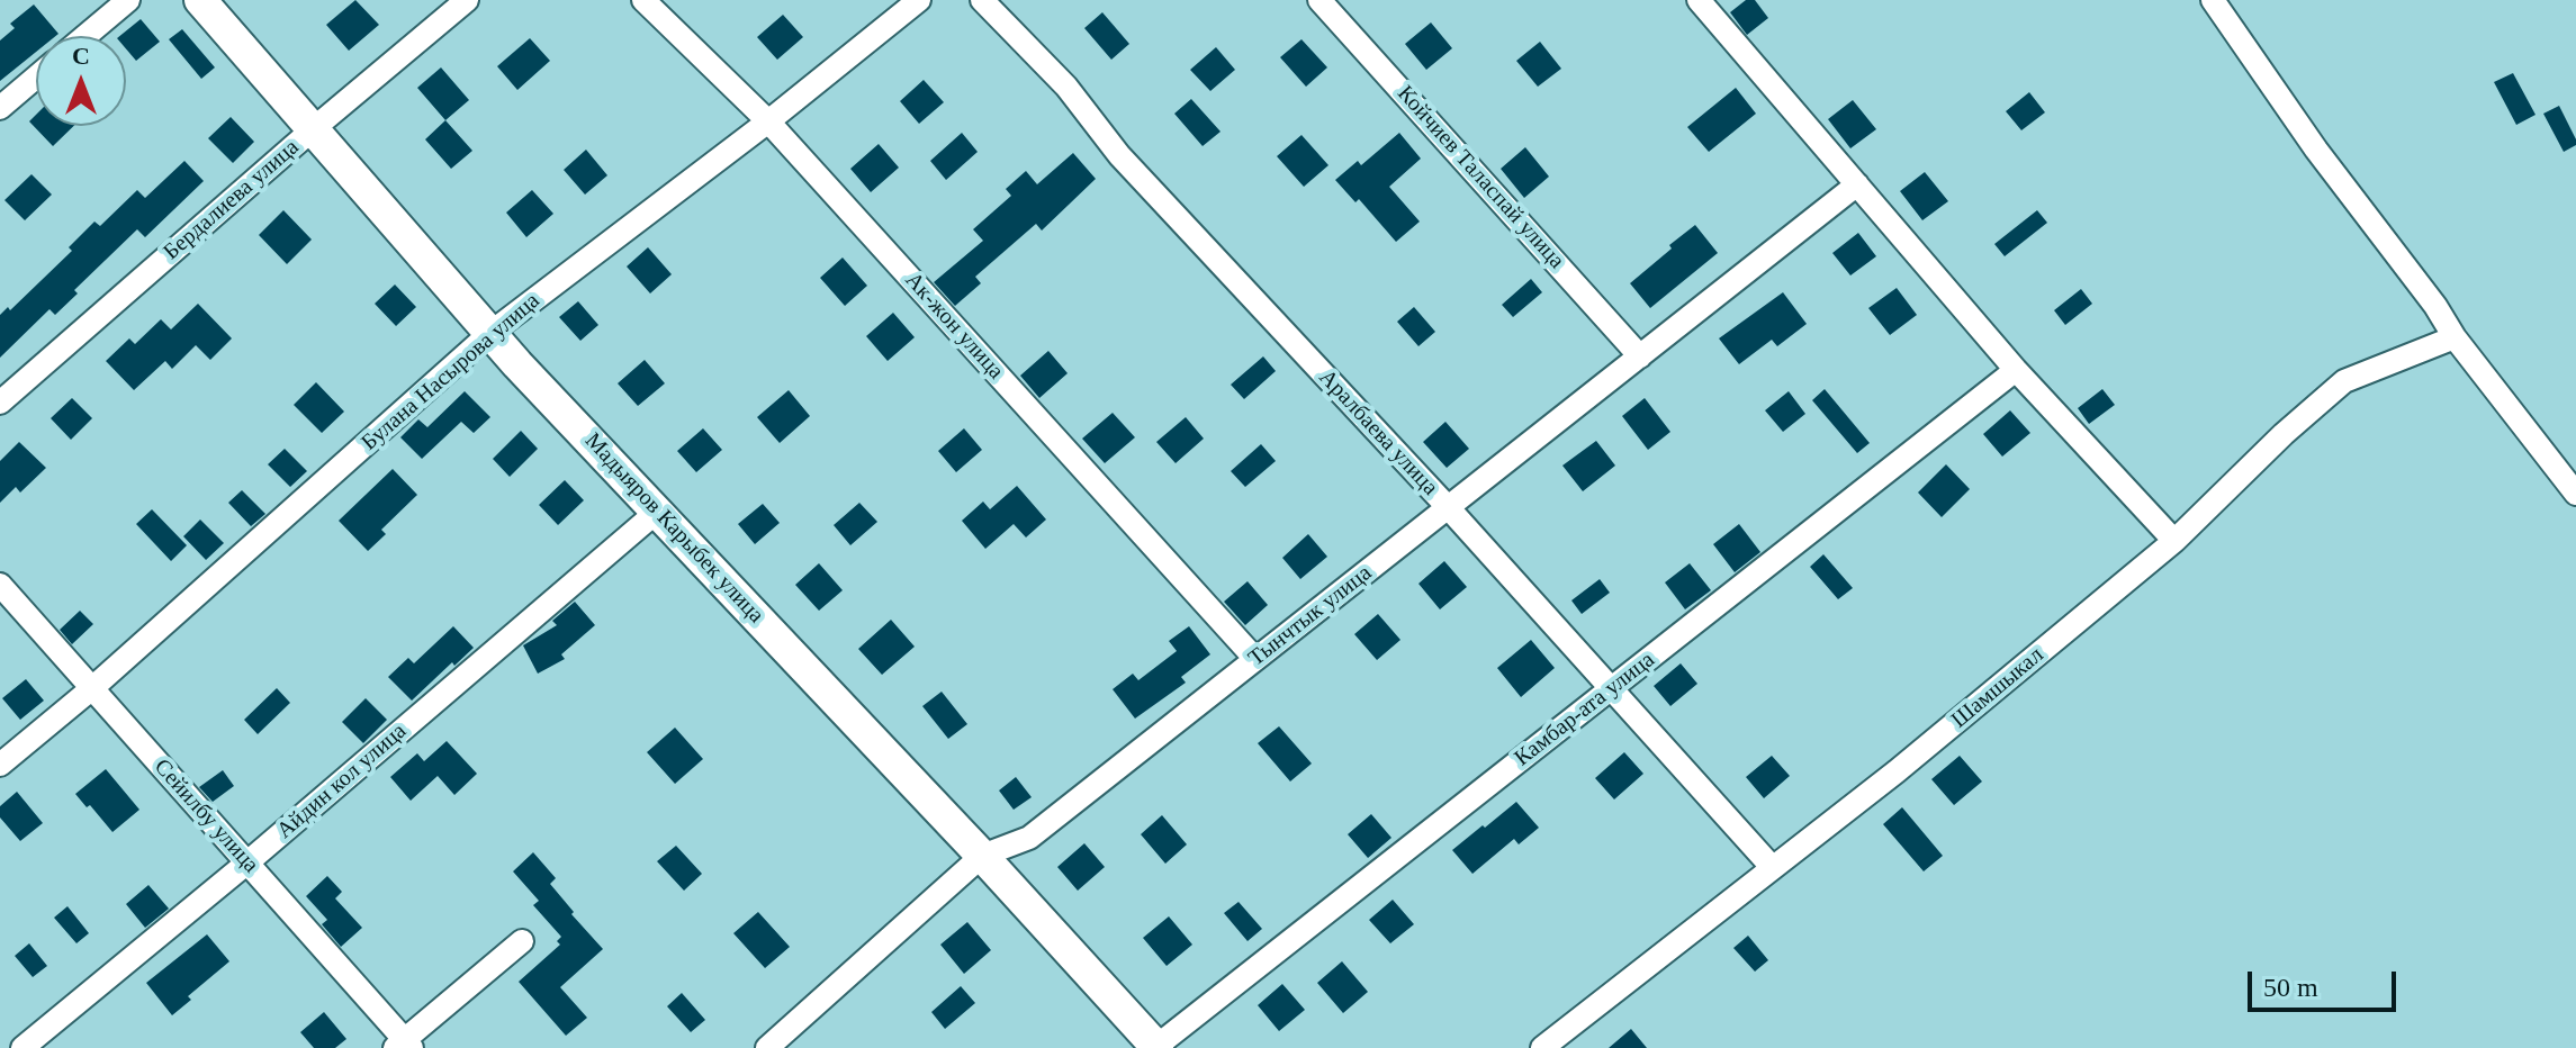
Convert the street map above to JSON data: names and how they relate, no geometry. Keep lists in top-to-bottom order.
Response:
{
  "streets": {
    "street": [
      "Койчиев Таласпай улица",
      "Бердалиева улица",
      "Ак-жон улица",
      "Булана Насырова улица",
      "Аралбаева улица",
      "Мадыяров Карыбек улица",
      "Тынчтык улица",
      "Шамшыкал",
      "Камбар-ата улица",
      "Айдин кол улица",
      "Сейилбу улица"
    ]
  },
  "crossings": [
    ["Койчиев Таласпай улица", "Тынчтык улица"],
    ["Бердалиева улица", "Мадыяров Карыбек улица"],
    ["Ак-жон улица", "Булана Насырова улица"],
    ["Ак-жон улица", "Тынчтык улица"],
    ["Булана Насырова улица", "Мадыяров Карыбек улица"],
    ["Булана Насырова улица", "Сейилбу улица"],
    ["Аралбаева улица", "Тынчтык улица"],
    ["Аралбаева улица", "Шамшыкал"],
    ["Аралбаева улица", "Камбар-ата улица"],
    ["Мадыяров Карыбек улица", "Тынчтык улица"],
    ["Мадыяров Карыбек улица", "Камбар-ата улица"],
    ["Мадыяров Карыбек улица", "Айдин кол улица"],
    ["Айдин кол улица", "Сейилбу улица"]
  ],
  "scale_bar": "50 m",
  "north": "top"
}
